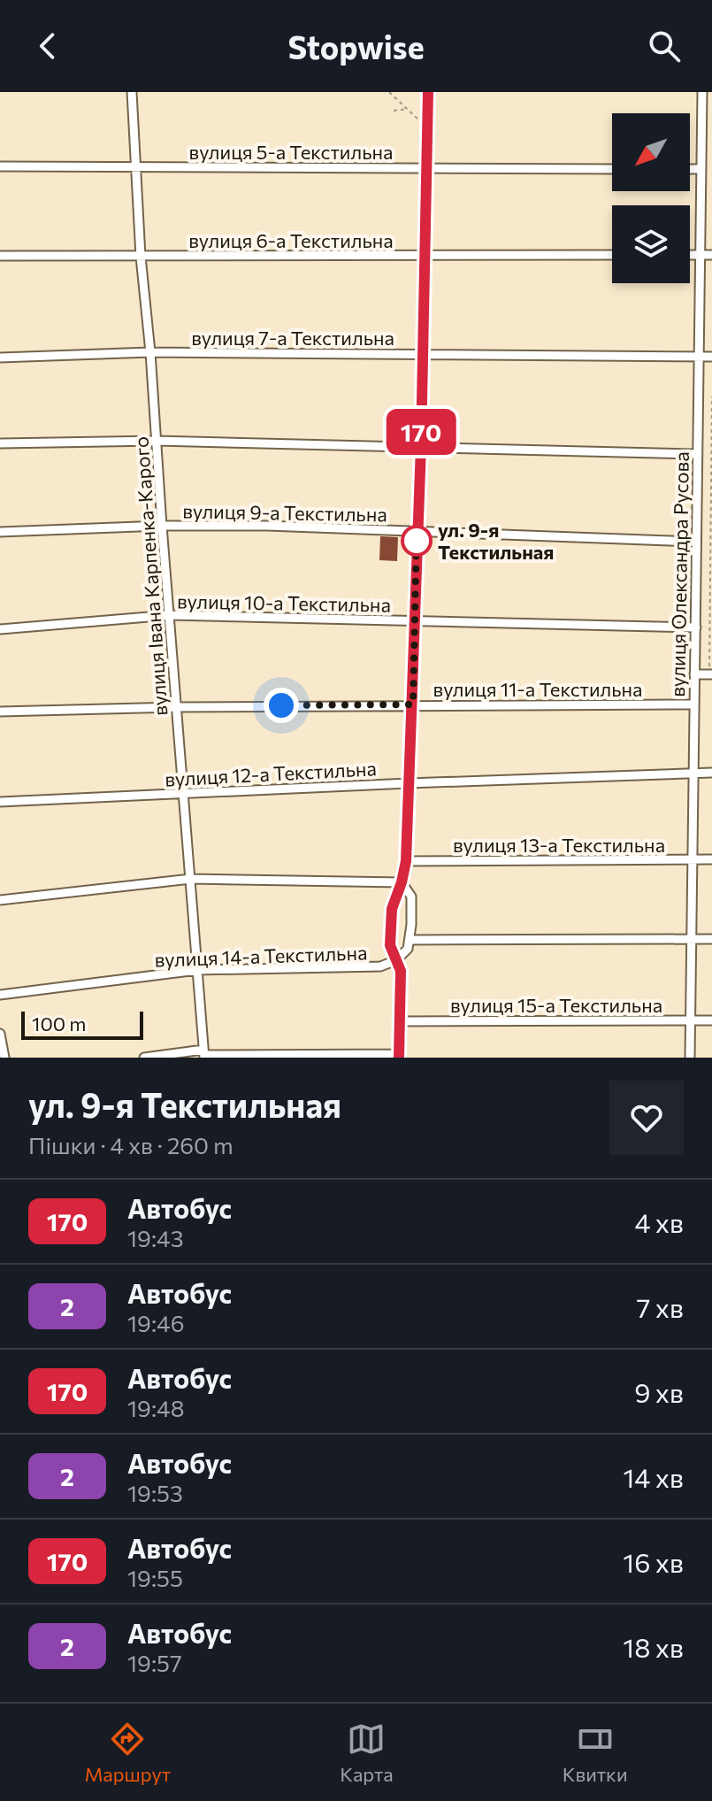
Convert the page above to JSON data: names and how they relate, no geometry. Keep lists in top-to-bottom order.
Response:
{
  "streets": {
    "street": [
      "вулиця 5-а Текстильна",
      "вулиця 6-а Текстильна",
      "вулиця 7-а Текстильна",
      "вулиця 9-а Текстильна",
      "вулиця Олександра Русова",
      "вулиця Івана Карпенка-Карого",
      "вулиця 10-а Текстильна",
      "вулиця 11-а Текстильна",
      "вулиця 12-а Текстильна",
      "вулиця 13-а Текстильна",
      "вулиця 14-а Текстильна",
      "вулиця 15-а Текстильна"
    ]
  },
  "crossings": [
    ["вулиця 5-а Текстильна", "вулиця Івана Карпенка-Карого"],
    ["вулиця 6-а Текстильна", "вулиця Івана Карпенка-Карого"],
    ["вулиця 7-а Текстильна", "вулиця Олександра Русова"],
    ["вулиця 7-а Текстильна", "вулиця Івана Карпенка-Карого"],
    ["вулиця 9-а Текстильна", "вулиця Олександра Русова"],
    ["вулиця 9-а Текстильна", "вулиця Івана Карпенка-Карого"],
    ["вулиця Олександра Русова", "вулиця 10-а Текстильна"],
    ["вулиця Олександра Русова", "вулиця 11-а Текстильна"],
    ["вулиця Олександра Русова", "вулиця 12-а Текстильна"],
    ["вулиця Олександра Русова", "вулиця 13-а Текстильна"],
    ["вулиця Олександра Русова", "вулиця 15-а Текстильна"],
    ["вулиця Івана Карпенка-Карого", "вулиця 10-а Текстильна"],
    ["вулиця Івана Карпенка-Карого", "вулиця 11-а Текстильна"],
    ["вулиця Івана Карпенка-Карого", "вулиця 12-а Текстильна"],
    ["вулиця Івана Карпенка-Карого", "вулиця 14-а Текстильна"]
  ],
  "places": ["ул. 9-я Текстильная"],
  "lines": ["bus line 170"],
  "scale_bar": "100 m",
  "north": "bottom left",
  "page": {
    "header": "Stopwise",
    "on_map": "170",
    "scale": "100 m",
    "heading": ["ул. 9-я Текстильная", "Пішки · 4 хв · 260 m"],
    "list": [
      {
        "mark": "170",
        "name": "Автобус",
        "note": "19:43",
        "value": "4 хв"
      },
      {
        "mark": "2",
        "name": "Автобус",
        "note": "19:46",
        "value": "7 хв"
      },
      {
        "mark": "170",
        "name": "Автобус",
        "note": "19:48",
        "value": "9 хв"
      },
      {
        "mark": "2",
        "name": "Автобус",
        "note": "19:53",
        "value": "14 хв"
      },
      {
        "mark": "170",
        "name": "Автобус",
        "note": "19:55",
        "value": "16 хв"
      },
      {
        "mark": "2",
        "name": "Автобус",
        "note": "19:57",
        "value": "18 хв"
      }
    ],
    "tabs": ["Маршрут", "Карта", "Квитки"]
  }
}
